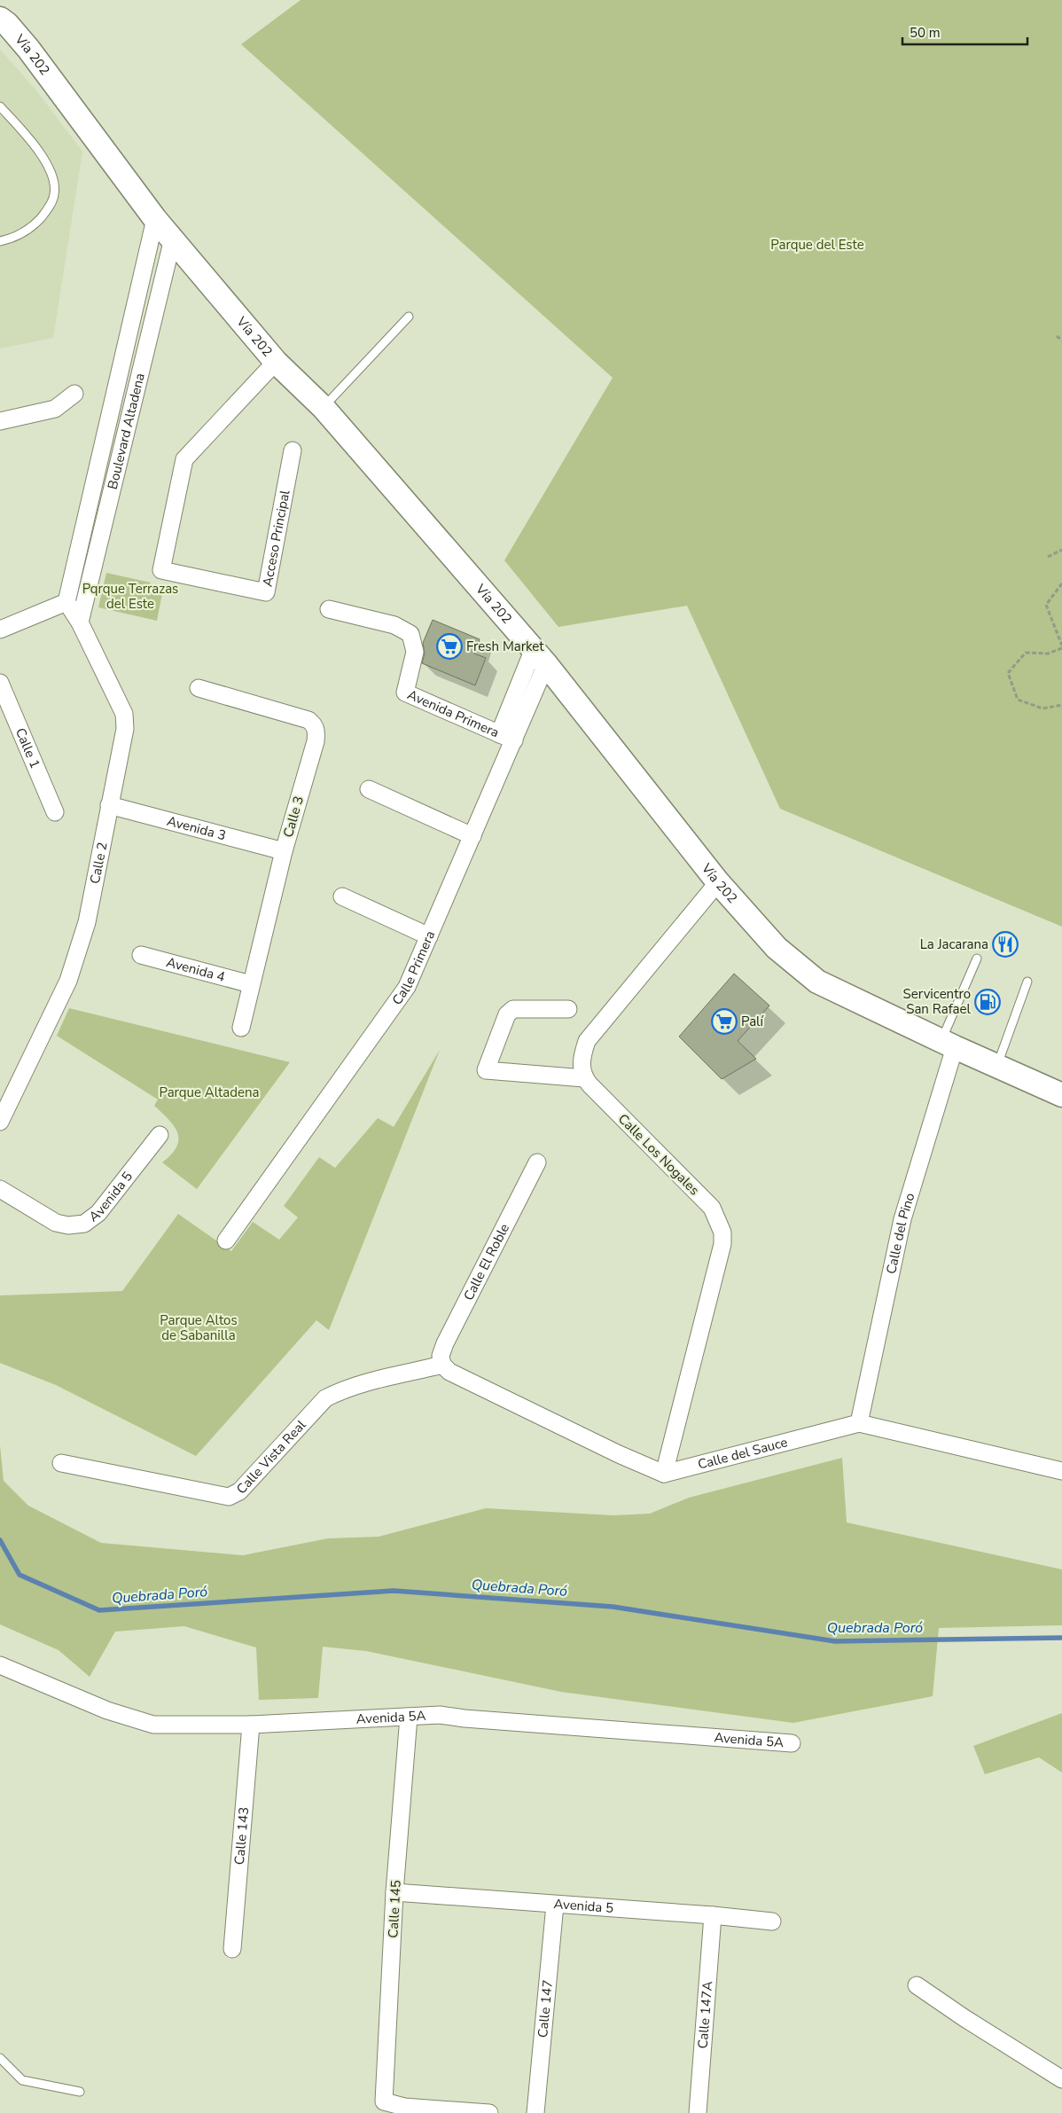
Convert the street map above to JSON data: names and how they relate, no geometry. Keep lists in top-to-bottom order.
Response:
{
  "streets": {
    "main road": ["Vía 202"],
    "street": [
      "Boulevard Altadena",
      "Acceso Principal",
      "Avenida Primera",
      "Calle 1",
      "Calle 3",
      "Avenida 3",
      "Calle 2",
      "Calle Primera",
      "Avenida 4",
      "Calle Los Nogales",
      "Avenida 5",
      "Calle del Pino",
      "Calle El Roble",
      "Calle del Sauce",
      "Calle Vista Real",
      "Avenida 5A",
      "Calle 143",
      "Calle 145",
      "Calle 147",
      "Calle 147A"
    ]
  },
  "crossings": [
    ["Vía 202", "Boulevard Altadena"],
    ["Vía 202", "Acceso Principal"],
    ["Vía 202", "Calle Primera"],
    ["Vía 202", "Calle del Pino"],
    ["Boulevard Altadena", "Calle 2"],
    ["Avenida Primera", "Calle Primera"],
    ["Calle 3", "Avenida 3"],
    ["Calle 3", "Avenida 4"],
    ["Avenida 3", "Calle 2"],
    ["Calle Los Nogales", "Calle del Sauce"],
    ["Avenida 5", "Calle 145"],
    ["Avenida 5", "Calle 147"],
    ["Avenida 5", "Calle 147A"],
    ["Calle del Pino", "Calle del Sauce"],
    ["Calle El Roble", "Calle Vista Real"],
    ["Avenida 5A", "Calle 143"],
    ["Avenida 5A", "Calle 145"]
  ],
  "water": ["Quebrada Poró"],
  "parks": [
    "Parque del Este",
    "Pqrque Terrazas del Este",
    "Parque Altadena",
    "Parque Altos de Sabanilla"
  ],
  "places": {
    "supermarket": ["Fresh Market", "Palí"],
    "restaurant": ["La Jacarana"],
    "fuel station": ["Servicentro San Rafael"]
  },
  "scale_bar": "50 m"
}
